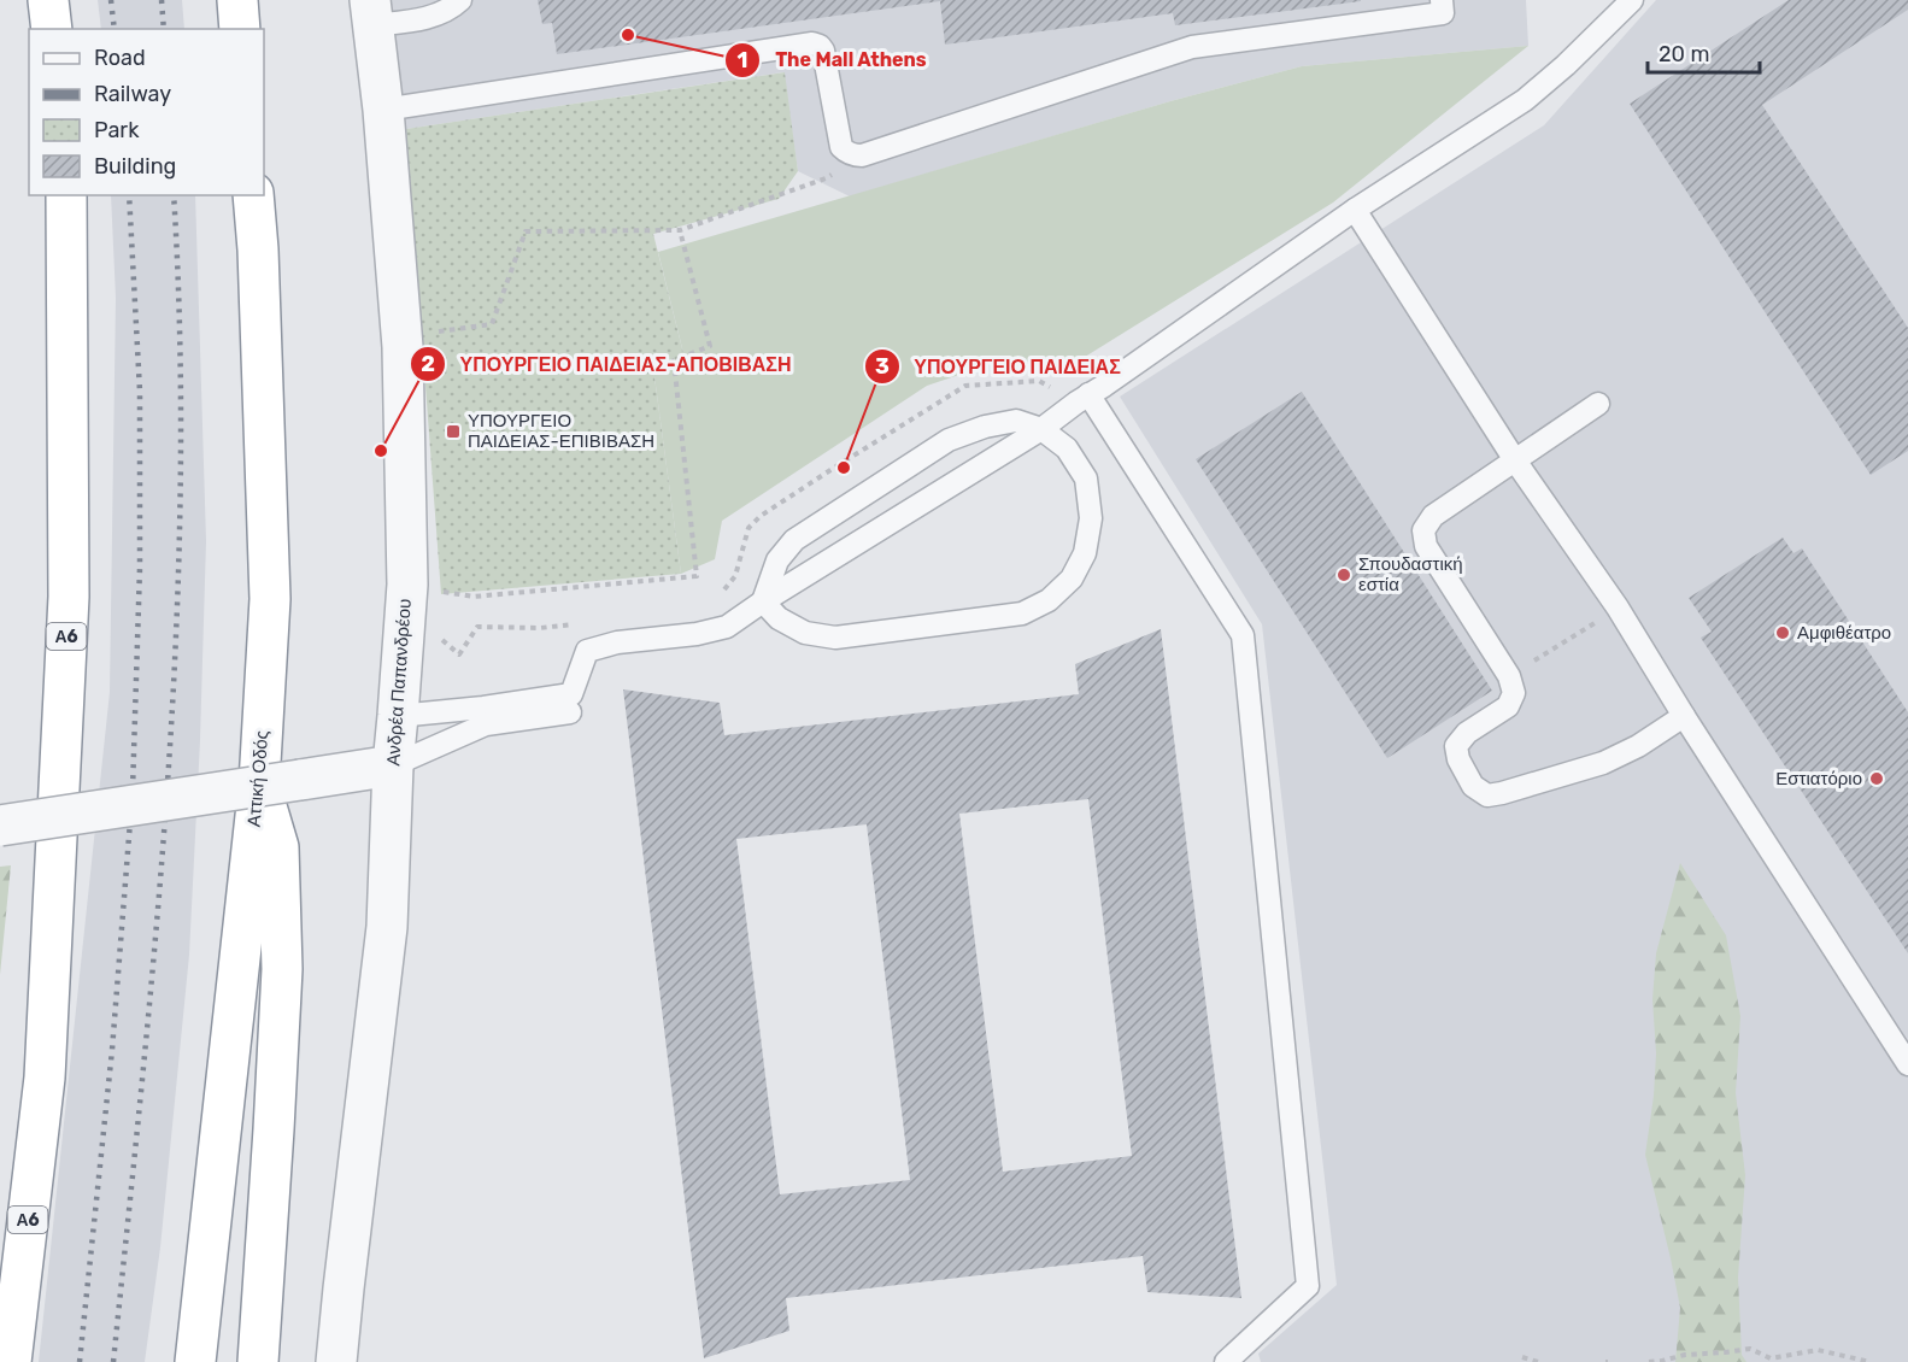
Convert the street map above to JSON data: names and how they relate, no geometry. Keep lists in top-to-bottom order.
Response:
{
  "streets": {
    "highway": ["Α6", "Αττική Οδός"],
    "street": ["Ανδρέα Παπανδρέου"]
  },
  "places": {
    "other": [
      "The Mall Athens",
      "ΥΠΟΥΡΓΕΙΟ ΠΑΙΔΕΙΑΣ-ΑΠΟΒΙΒΑΣΗ",
      "ΥΠΟΥΡΓΕΙΟ ΠΑΙΔΕΙΑΣ",
      "Σπουδαστική εστία",
      "Αμφιθέατρο",
      "Εστιατόριο"
    ],
    "transit": ["ΥΠΟΥΡΓΕΙΟ ΠΑΙΔΕΙΑΣ-ΕΠΙΒΙΒΑΣΗ"]
  },
  "legend": [
    "Road",
    "Railway",
    "Park",
    "Building"
  ],
  "scale_bar": "20 m"
}
